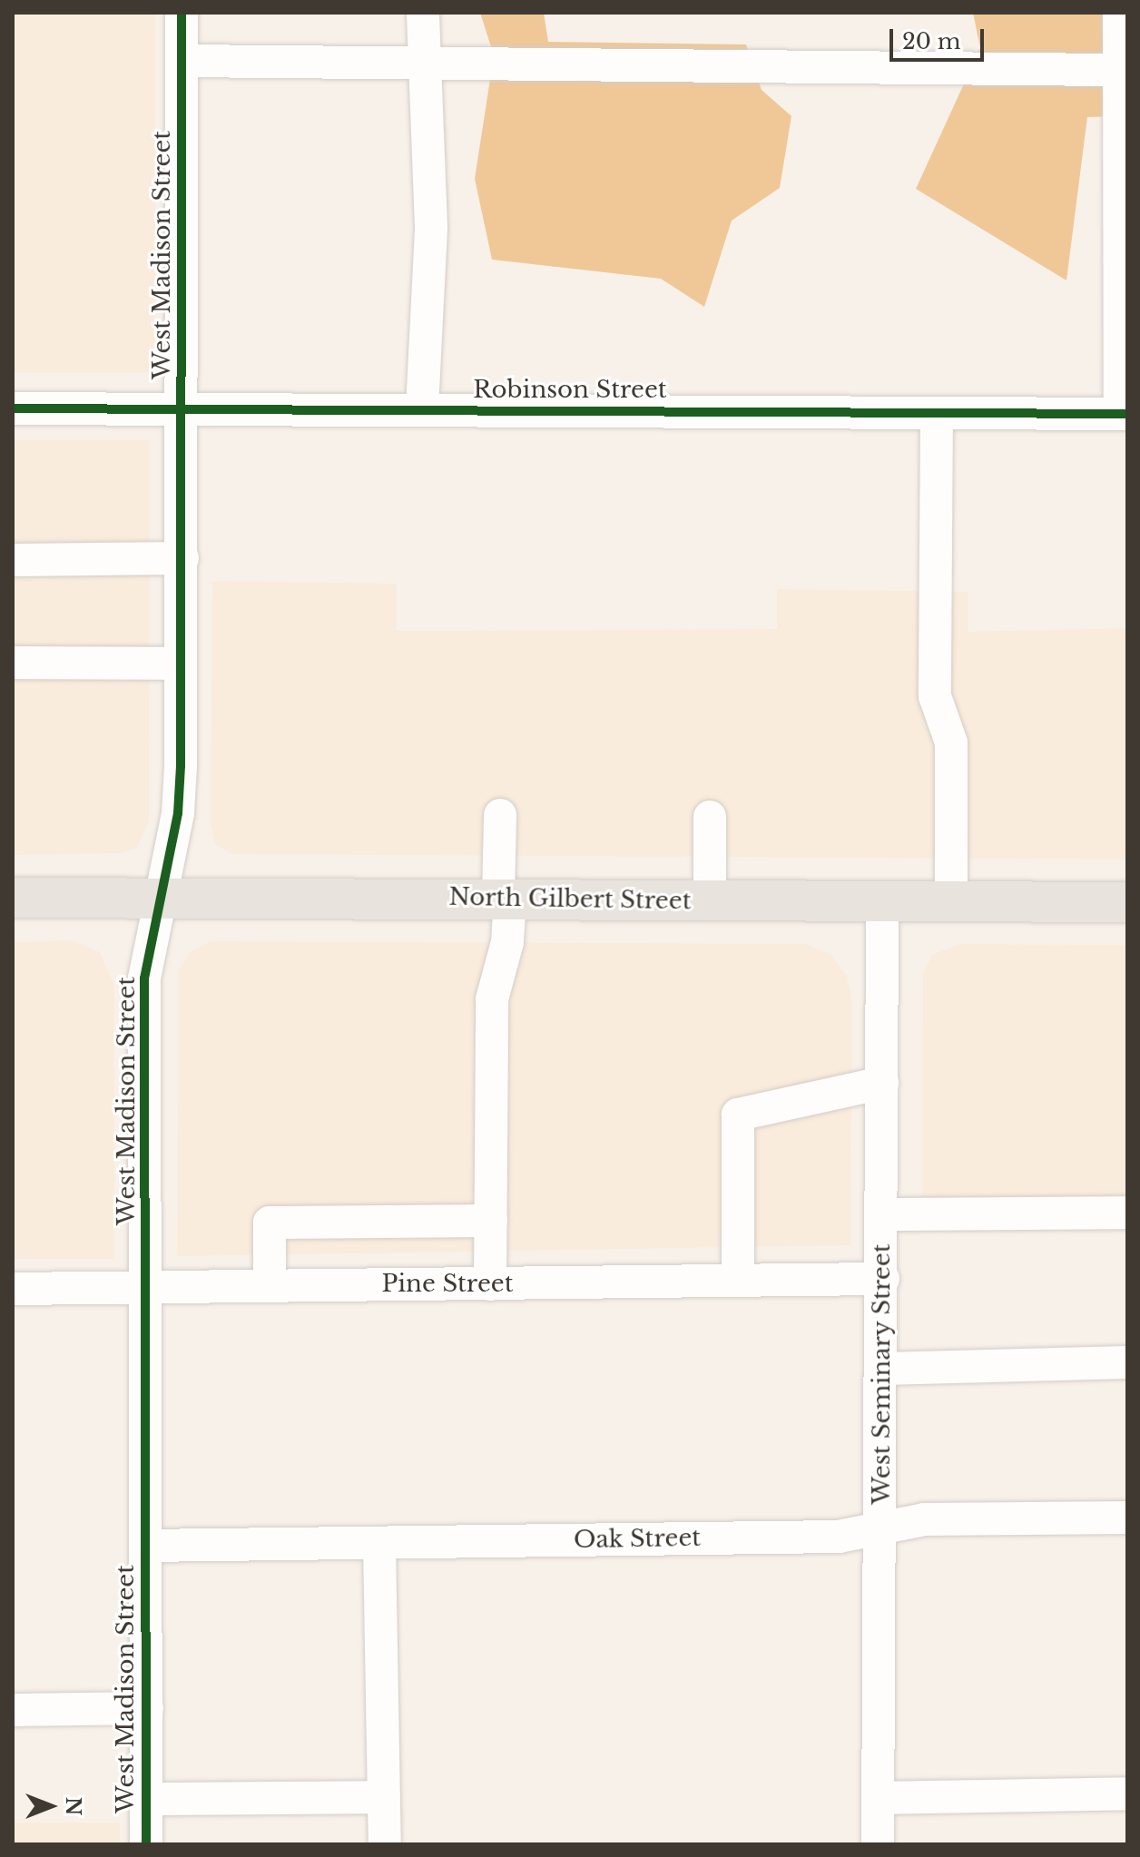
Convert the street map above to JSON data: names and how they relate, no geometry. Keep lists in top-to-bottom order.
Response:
{
  "streets": {
    "main road": ["North Gilbert Street"],
    "street": [
      "West Madison Street",
      "Robinson Street",
      "Pine Street",
      "West Seminary Street",
      "Oak Street"
    ]
  },
  "crossings": [
    ["West Madison Street", "Robinson Street"],
    ["West Madison Street", "North Gilbert Street"],
    ["West Madison Street", "Pine Street"],
    ["West Madison Street", "Oak Street"],
    ["North Gilbert Street", "West Seminary Street"],
    ["Pine Street", "West Seminary Street"],
    ["West Seminary Street", "Oak Street"]
  ],
  "scale_bar": "20 m",
  "north": "right"
}
